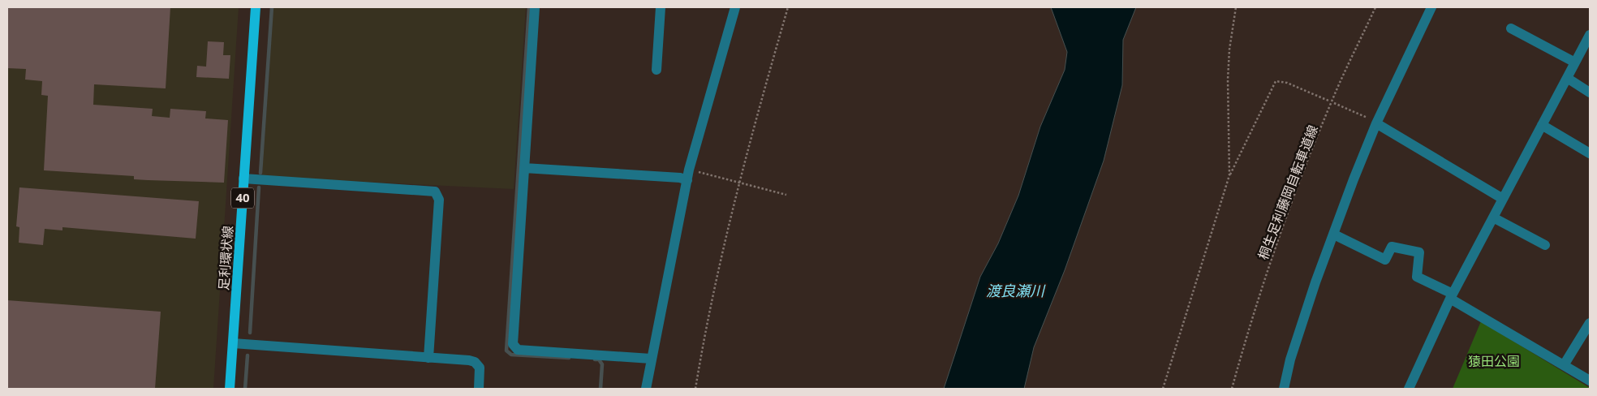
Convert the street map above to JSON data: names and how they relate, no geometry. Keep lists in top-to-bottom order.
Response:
{
  "streets": {
    "main road": ["40", "足利環状線"],
    "path": ["桐生足利藤岡自転車道線"]
  },
  "water": ["渡良瀬川"],
  "parks": ["猿田公園"]
}
